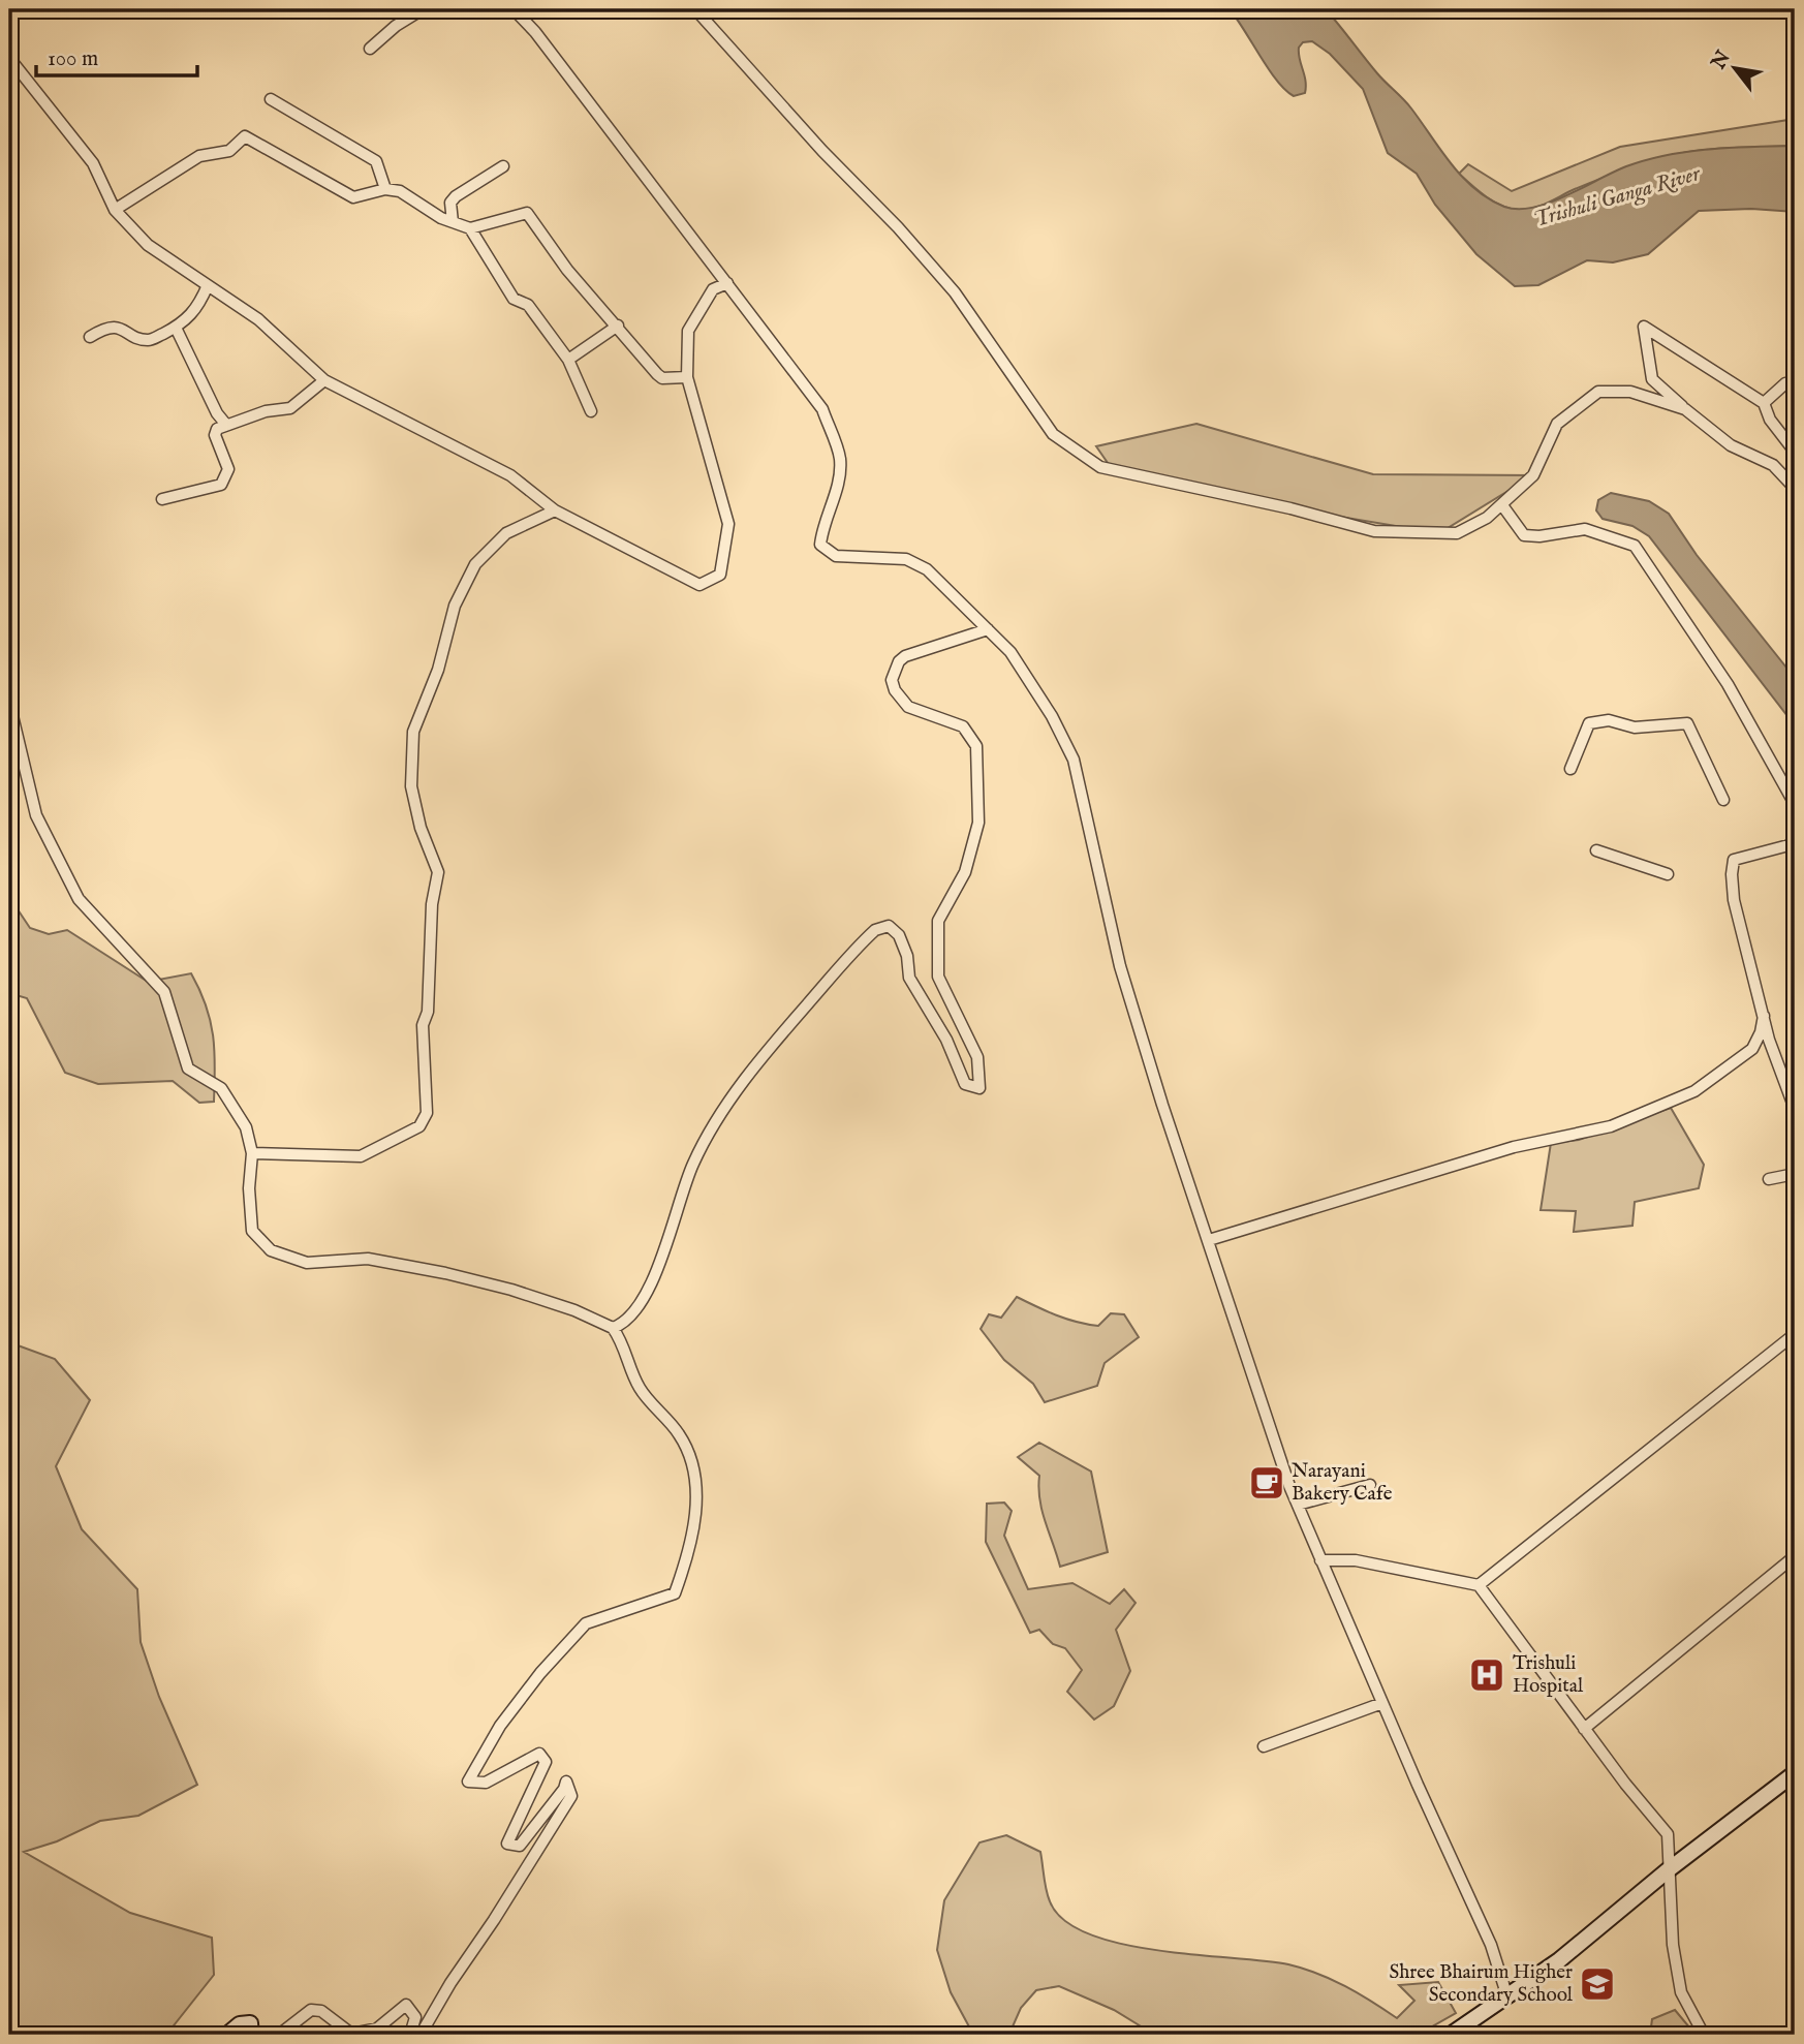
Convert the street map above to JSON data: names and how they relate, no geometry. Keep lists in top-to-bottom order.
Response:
{
  "water": ["Trishuli Ganga River"],
  "places": {
    "cafe": ["Narayani Bakery Cafe"],
    "hospital": ["Trishuli Hospital"],
    "school or university": ["Shree Bhairum Higher Secondary School"]
  },
  "scale_bar": "100 m",
  "north": "top left"
}
